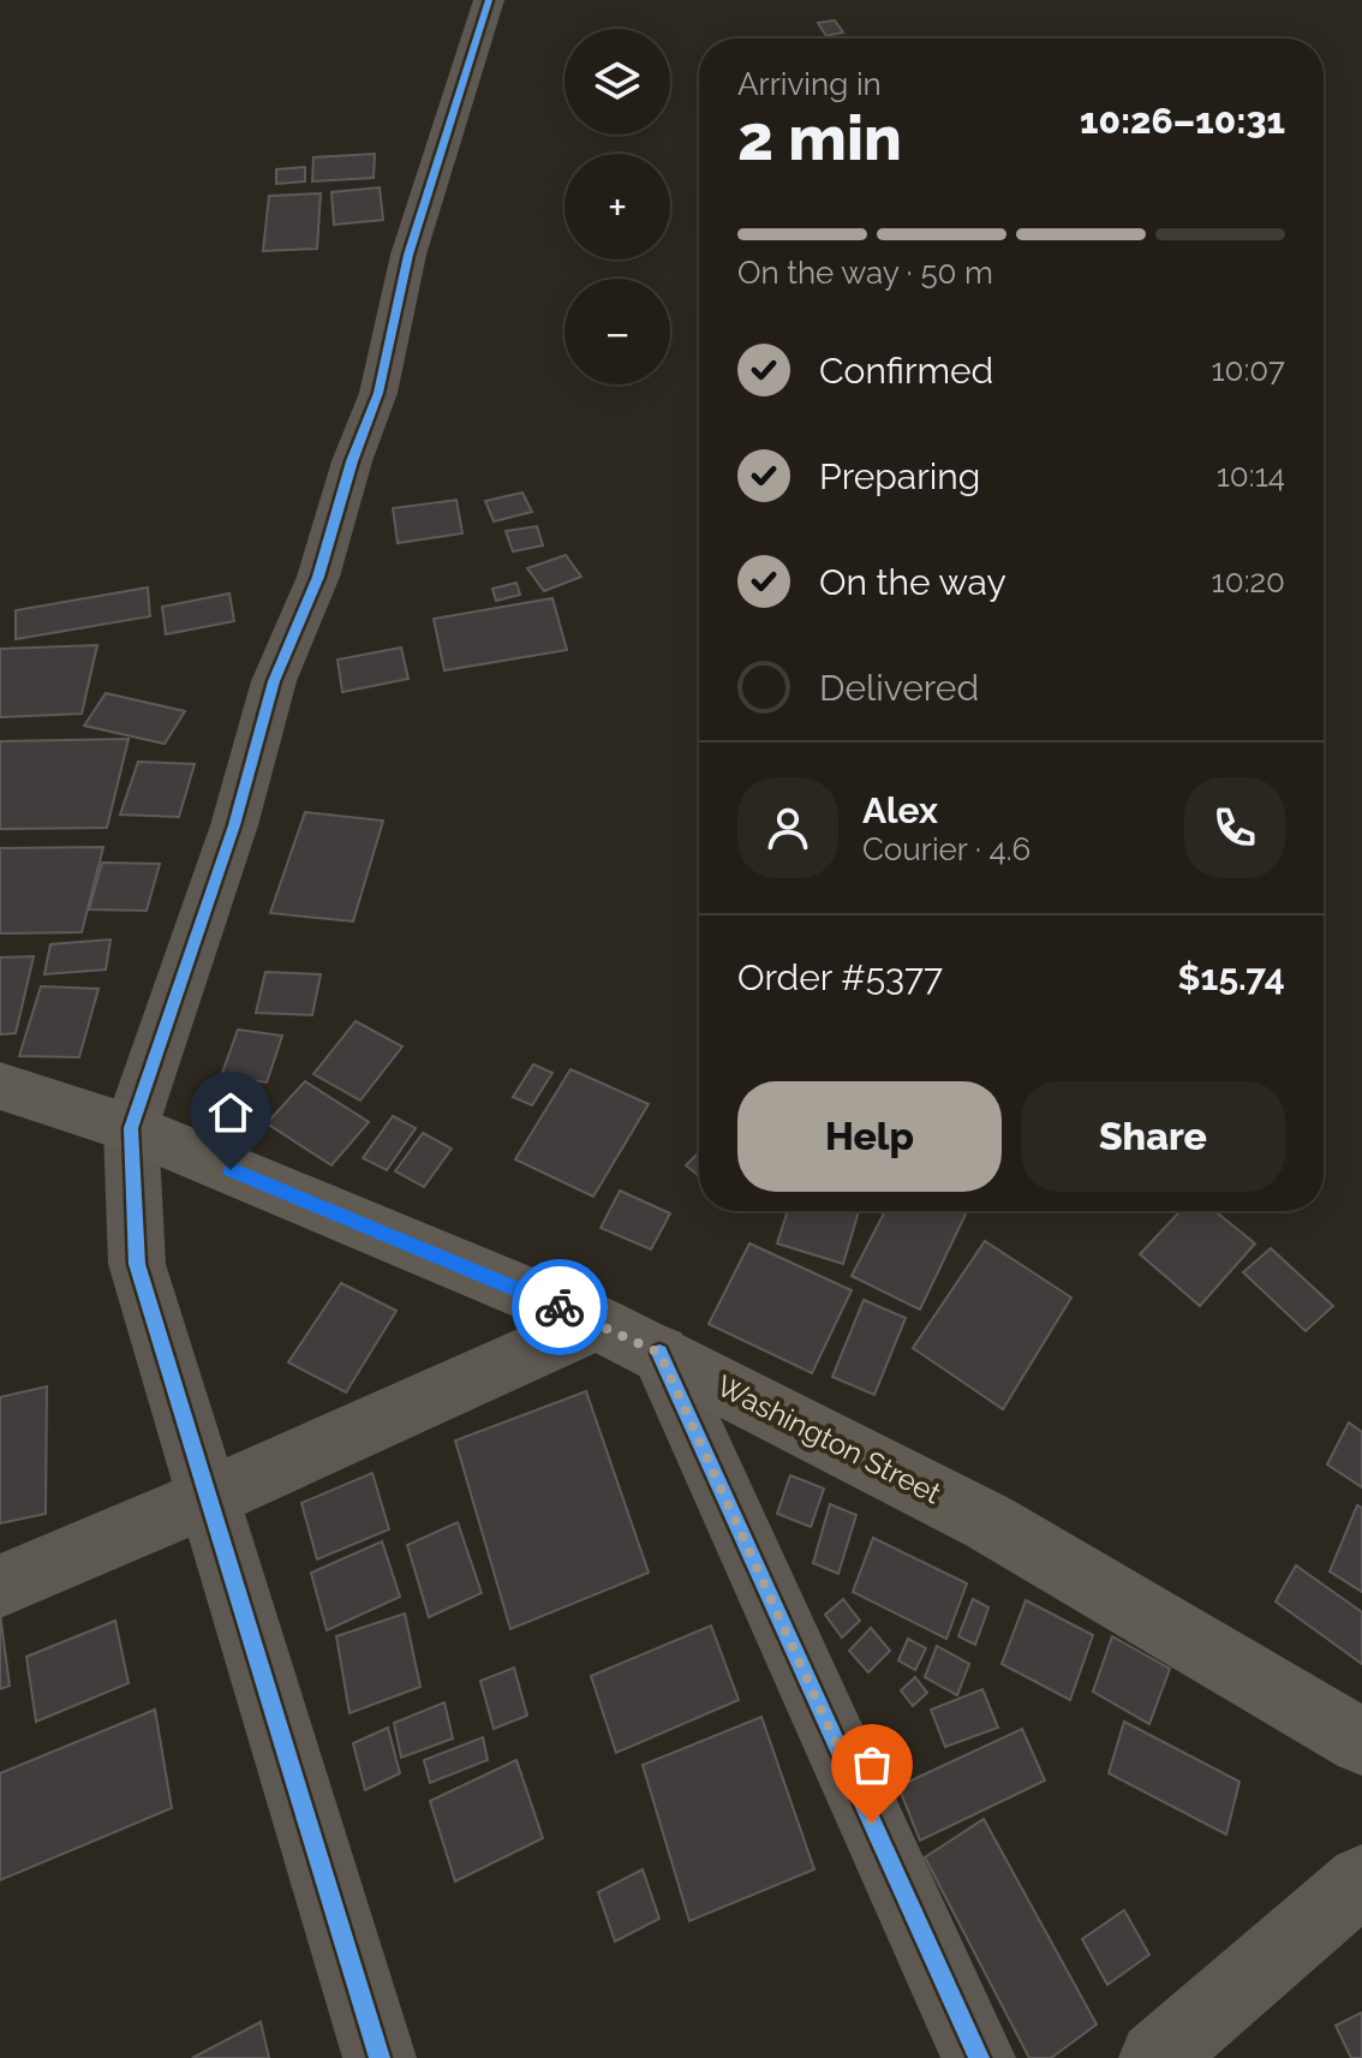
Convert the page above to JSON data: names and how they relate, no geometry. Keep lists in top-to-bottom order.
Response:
{
  "streets": {
    "main road": ["Washington Street"]
  },
  "page": {
    "map_buttons": ["+", "−"],
    "heading": ["2 min", "Arriving in", "10:26–10:31"],
    "panel": [
      "Alex",
      "Courier · 4.6",
      "Order #5377",
      "$15.74"
    ],
    "bar": "On the way · 50 m",
    "list": [
      ["Confirmed", "10:07"],
      ["Preparing", "10:14"],
      ["On the way", "10:20"],
      "Delivered"
    ],
    "buttons": ["Help", "Share"]
  }
}
